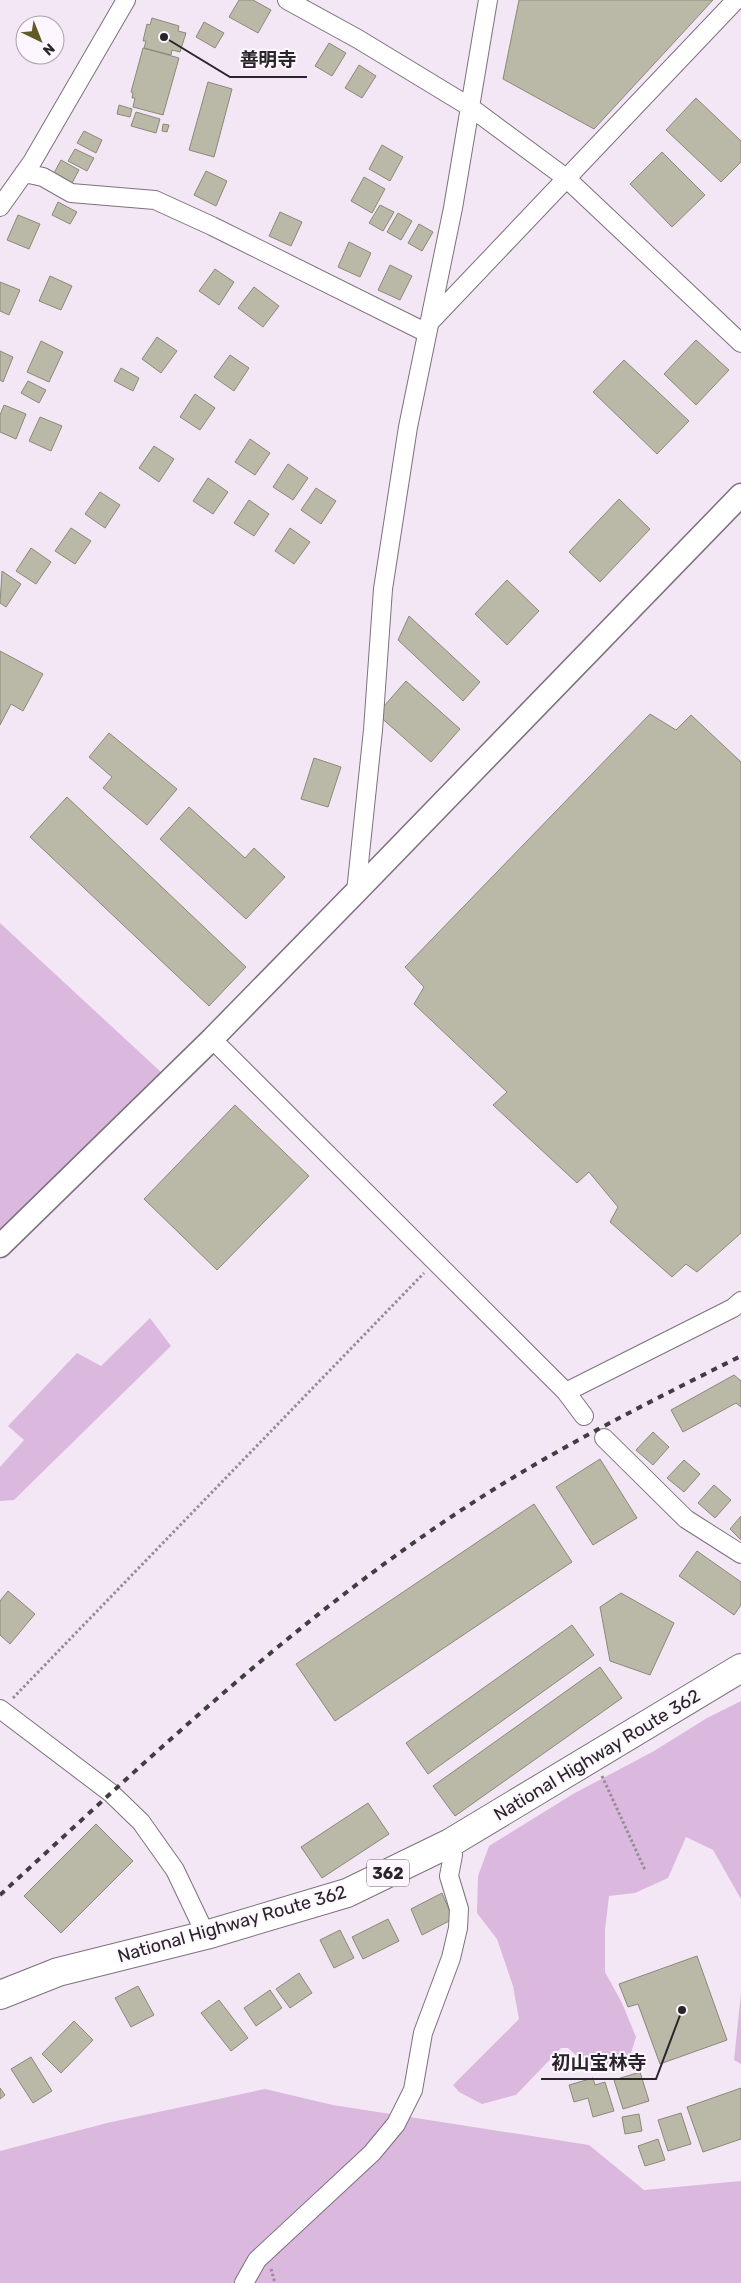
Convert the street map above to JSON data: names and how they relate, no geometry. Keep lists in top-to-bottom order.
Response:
{
  "streets": {
    "highway": ["National Highway Route 362", "362"]
  },
  "places": ["善明寺", "初山宝林寺"],
  "north": "bottom right"
}
